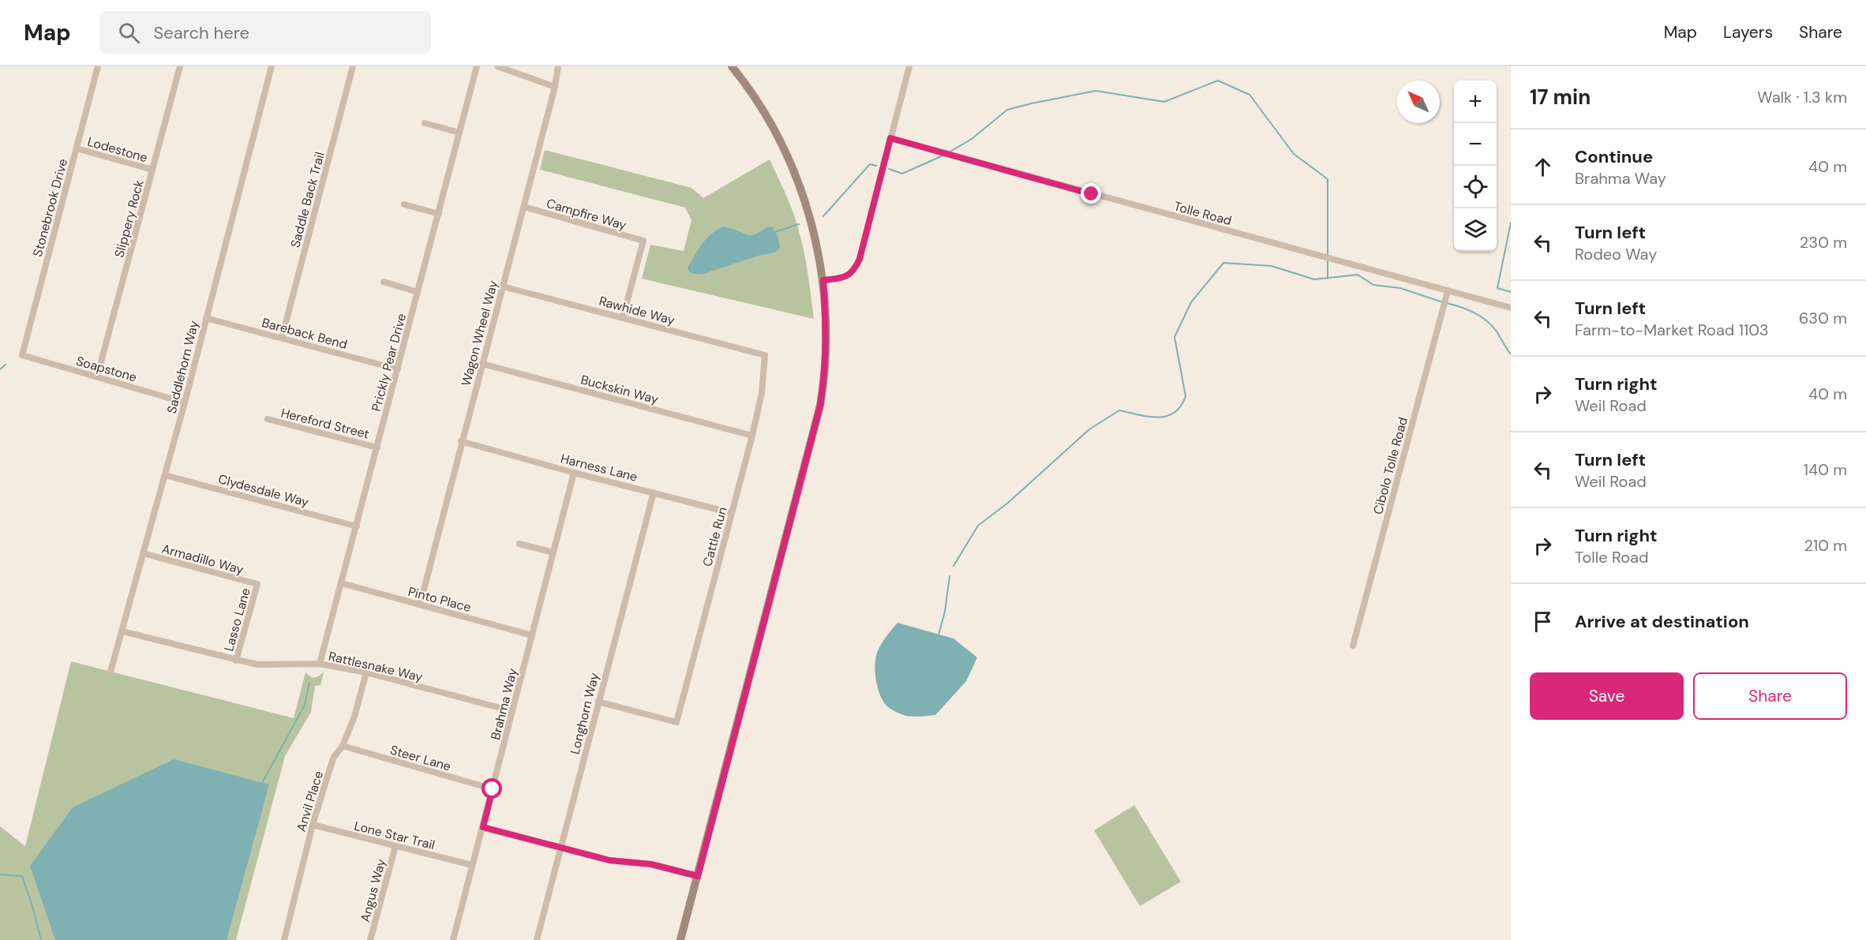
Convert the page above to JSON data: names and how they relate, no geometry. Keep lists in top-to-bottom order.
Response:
{
  "streets": {
    "street": [
      "Lodestone",
      "Saddle Back Trail",
      "Stonebrook Drive",
      "Tolle Road",
      "Campfire Way",
      "Slippery Rock",
      "Rawhide Way",
      "Bareback Bend",
      "Wagon Wheel Way",
      "Prickly Pear Drive",
      "Saddlehorn Way",
      "Soapstone",
      "Buckskin Way",
      "Hereford Street",
      "Cibolo Tolle Road",
      "Harness Lane",
      "Clydesdale Way",
      "Cattle Run",
      "Armadillo Way",
      "Pinto Place",
      "Lasso Lane",
      "Rattlesnake Way",
      "Brahma Way",
      "Longhorn Way",
      "Steer Lane",
      "Anvil Place",
      "Lone Star Trail",
      "Angus Way"
    ]
  },
  "crossings": [
    ["Lodestone", "Stonebrook Drive"],
    ["Lodestone", "Slippery Rock"],
    ["Saddle Back Trail", "Bareback Bend"],
    ["Stonebrook Drive", "Soapstone"],
    ["Tolle Road", "Cibolo Tolle Road"],
    ["Campfire Way", "Rawhide Way"],
    ["Campfire Way", "Wagon Wheel Way"],
    ["Slippery Rock", "Soapstone"],
    ["Rawhide Way", "Wagon Wheel Way"],
    ["Rawhide Way", "Cattle Run"],
    ["Bareback Bend", "Prickly Pear Drive"],
    ["Bareback Bend", "Saddlehorn Way"],
    ["Wagon Wheel Way", "Buckskin Way"],
    ["Wagon Wheel Way", "Harness Lane"],
    ["Wagon Wheel Way", "Pinto Place"],
    ["Prickly Pear Drive", "Hereford Street"],
    ["Prickly Pear Drive", "Clydesdale Way"],
    ["Prickly Pear Drive", "Pinto Place"],
    ["Prickly Pear Drive", "Rattlesnake Way"],
    ["Saddlehorn Way", "Soapstone"],
    ["Saddlehorn Way", "Clydesdale Way"],
    ["Saddlehorn Way", "Armadillo Way"],
    ["Saddlehorn Way", "Rattlesnake Way"],
    ["Buckskin Way", "Cattle Run"],
    ["Harness Lane", "Cattle Run"],
    ["Harness Lane", "Brahma Way"],
    ["Harness Lane", "Longhorn Way"],
    ["Cattle Run", "Longhorn Way"],
    ["Armadillo Way", "Lasso Lane"],
    ["Pinto Place", "Brahma Way"],
    ["Lasso Lane", "Rattlesnake Way"],
    ["Rattlesnake Way", "Brahma Way"],
    ["Rattlesnake Way", "Anvil Place"],
    ["Brahma Way", "Steer Lane"],
    ["Brahma Way", "Lone Star Trail"],
    ["Steer Lane", "Anvil Place"],
    ["Anvil Place", "Lone Star Trail"],
    ["Lone Star Trail", "Angus Way"]
  ],
  "north": "top left",
  "page": {
    "header": "Map",
    "search": "Search here",
    "nav": ["Map", "Layers", "Share"],
    "heading": ["17 min", "Walk · 1.3 km"],
    "map_buttons": ["+", "−"],
    "list": [
      ["Continue", "Brahma Way", "40 m"],
      ["Turn left", "Rodeo Way", "230 m"],
      ["Turn left", "Farm-to-Market Road 1103", "630 m"],
      ["Turn right", "Weil Road", "40 m"],
      ["Turn left", "Weil Road", "140 m"],
      ["Turn right", "Tolle Road", "210 m"],
      "Arrive at destination"
    ],
    "buttons": ["Save", "Share"]
  }
}
